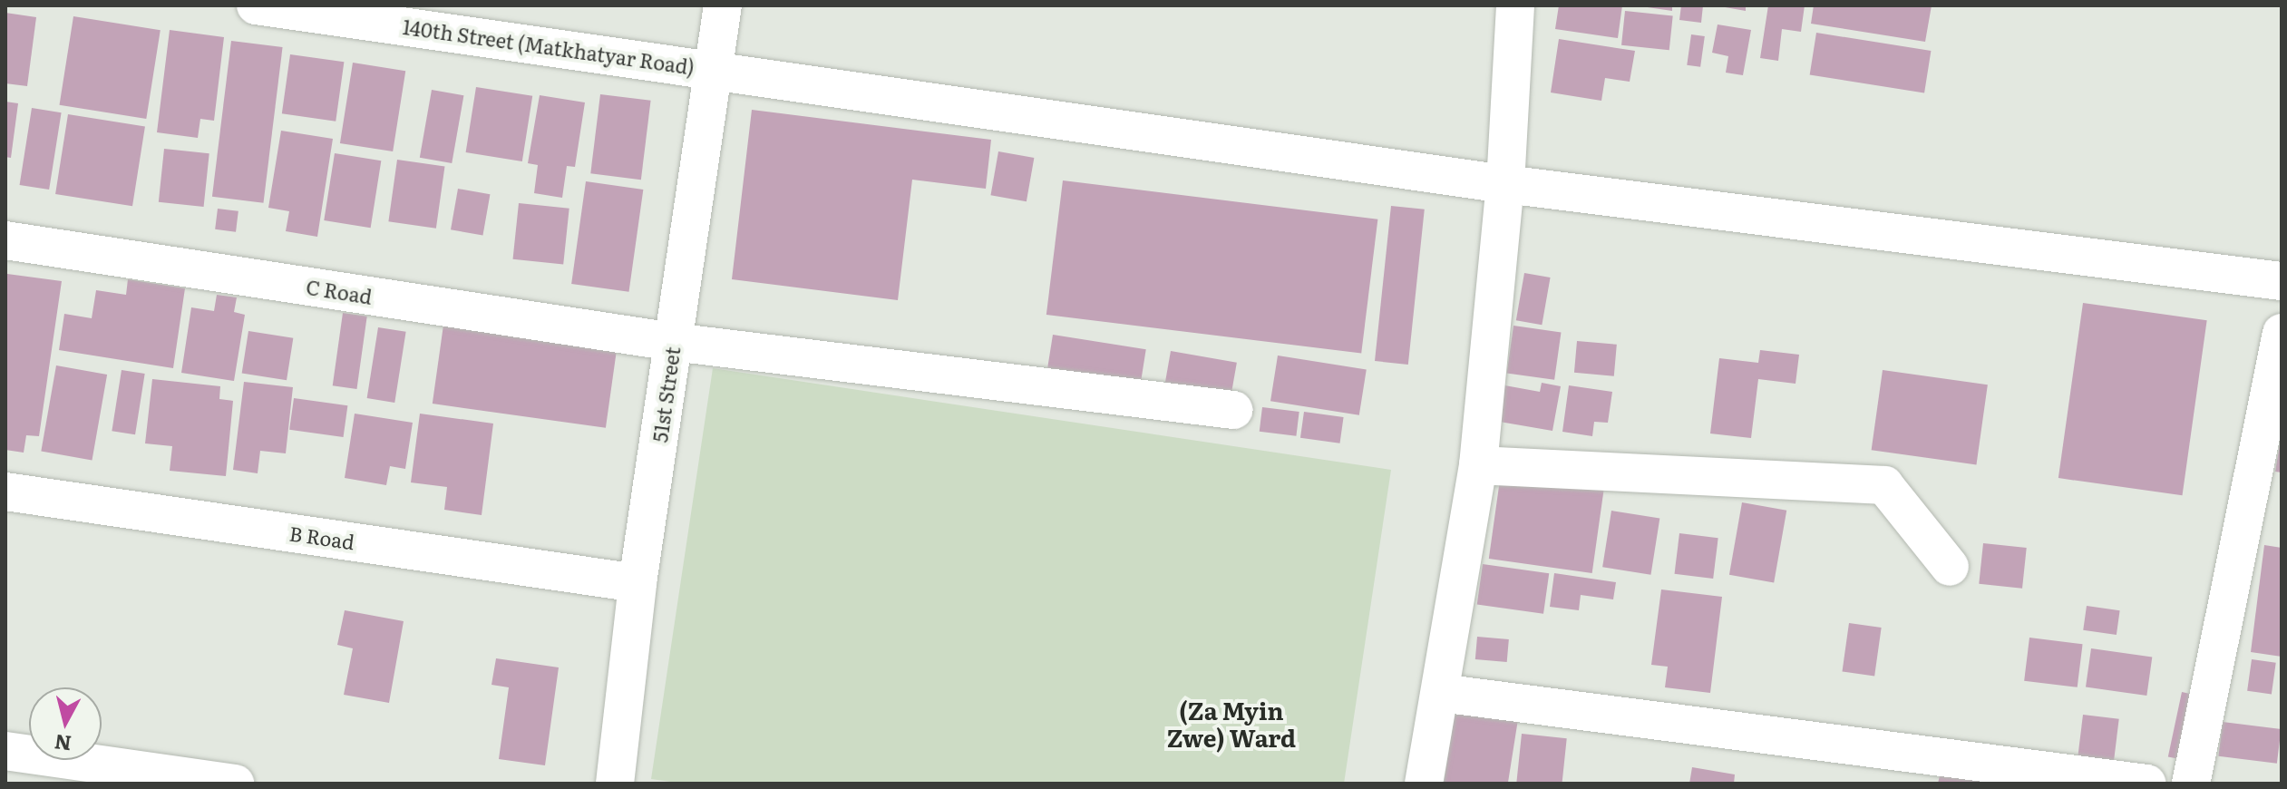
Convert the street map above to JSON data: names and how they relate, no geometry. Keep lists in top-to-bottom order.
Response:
{
  "streets": {
    "street": [
      "140th Street (Matkhatyar Road)",
      "C Road",
      "51st Street",
      "B Road"
    ]
  },
  "crossings": [
    ["140th Street (Matkhatyar Road)", "51st Street"],
    ["C Road", "51st Street"],
    ["51st Street", "B Road"]
  ],
  "districts": ["(Za Myin Zwe) Ward"],
  "north": "bottom"
}
